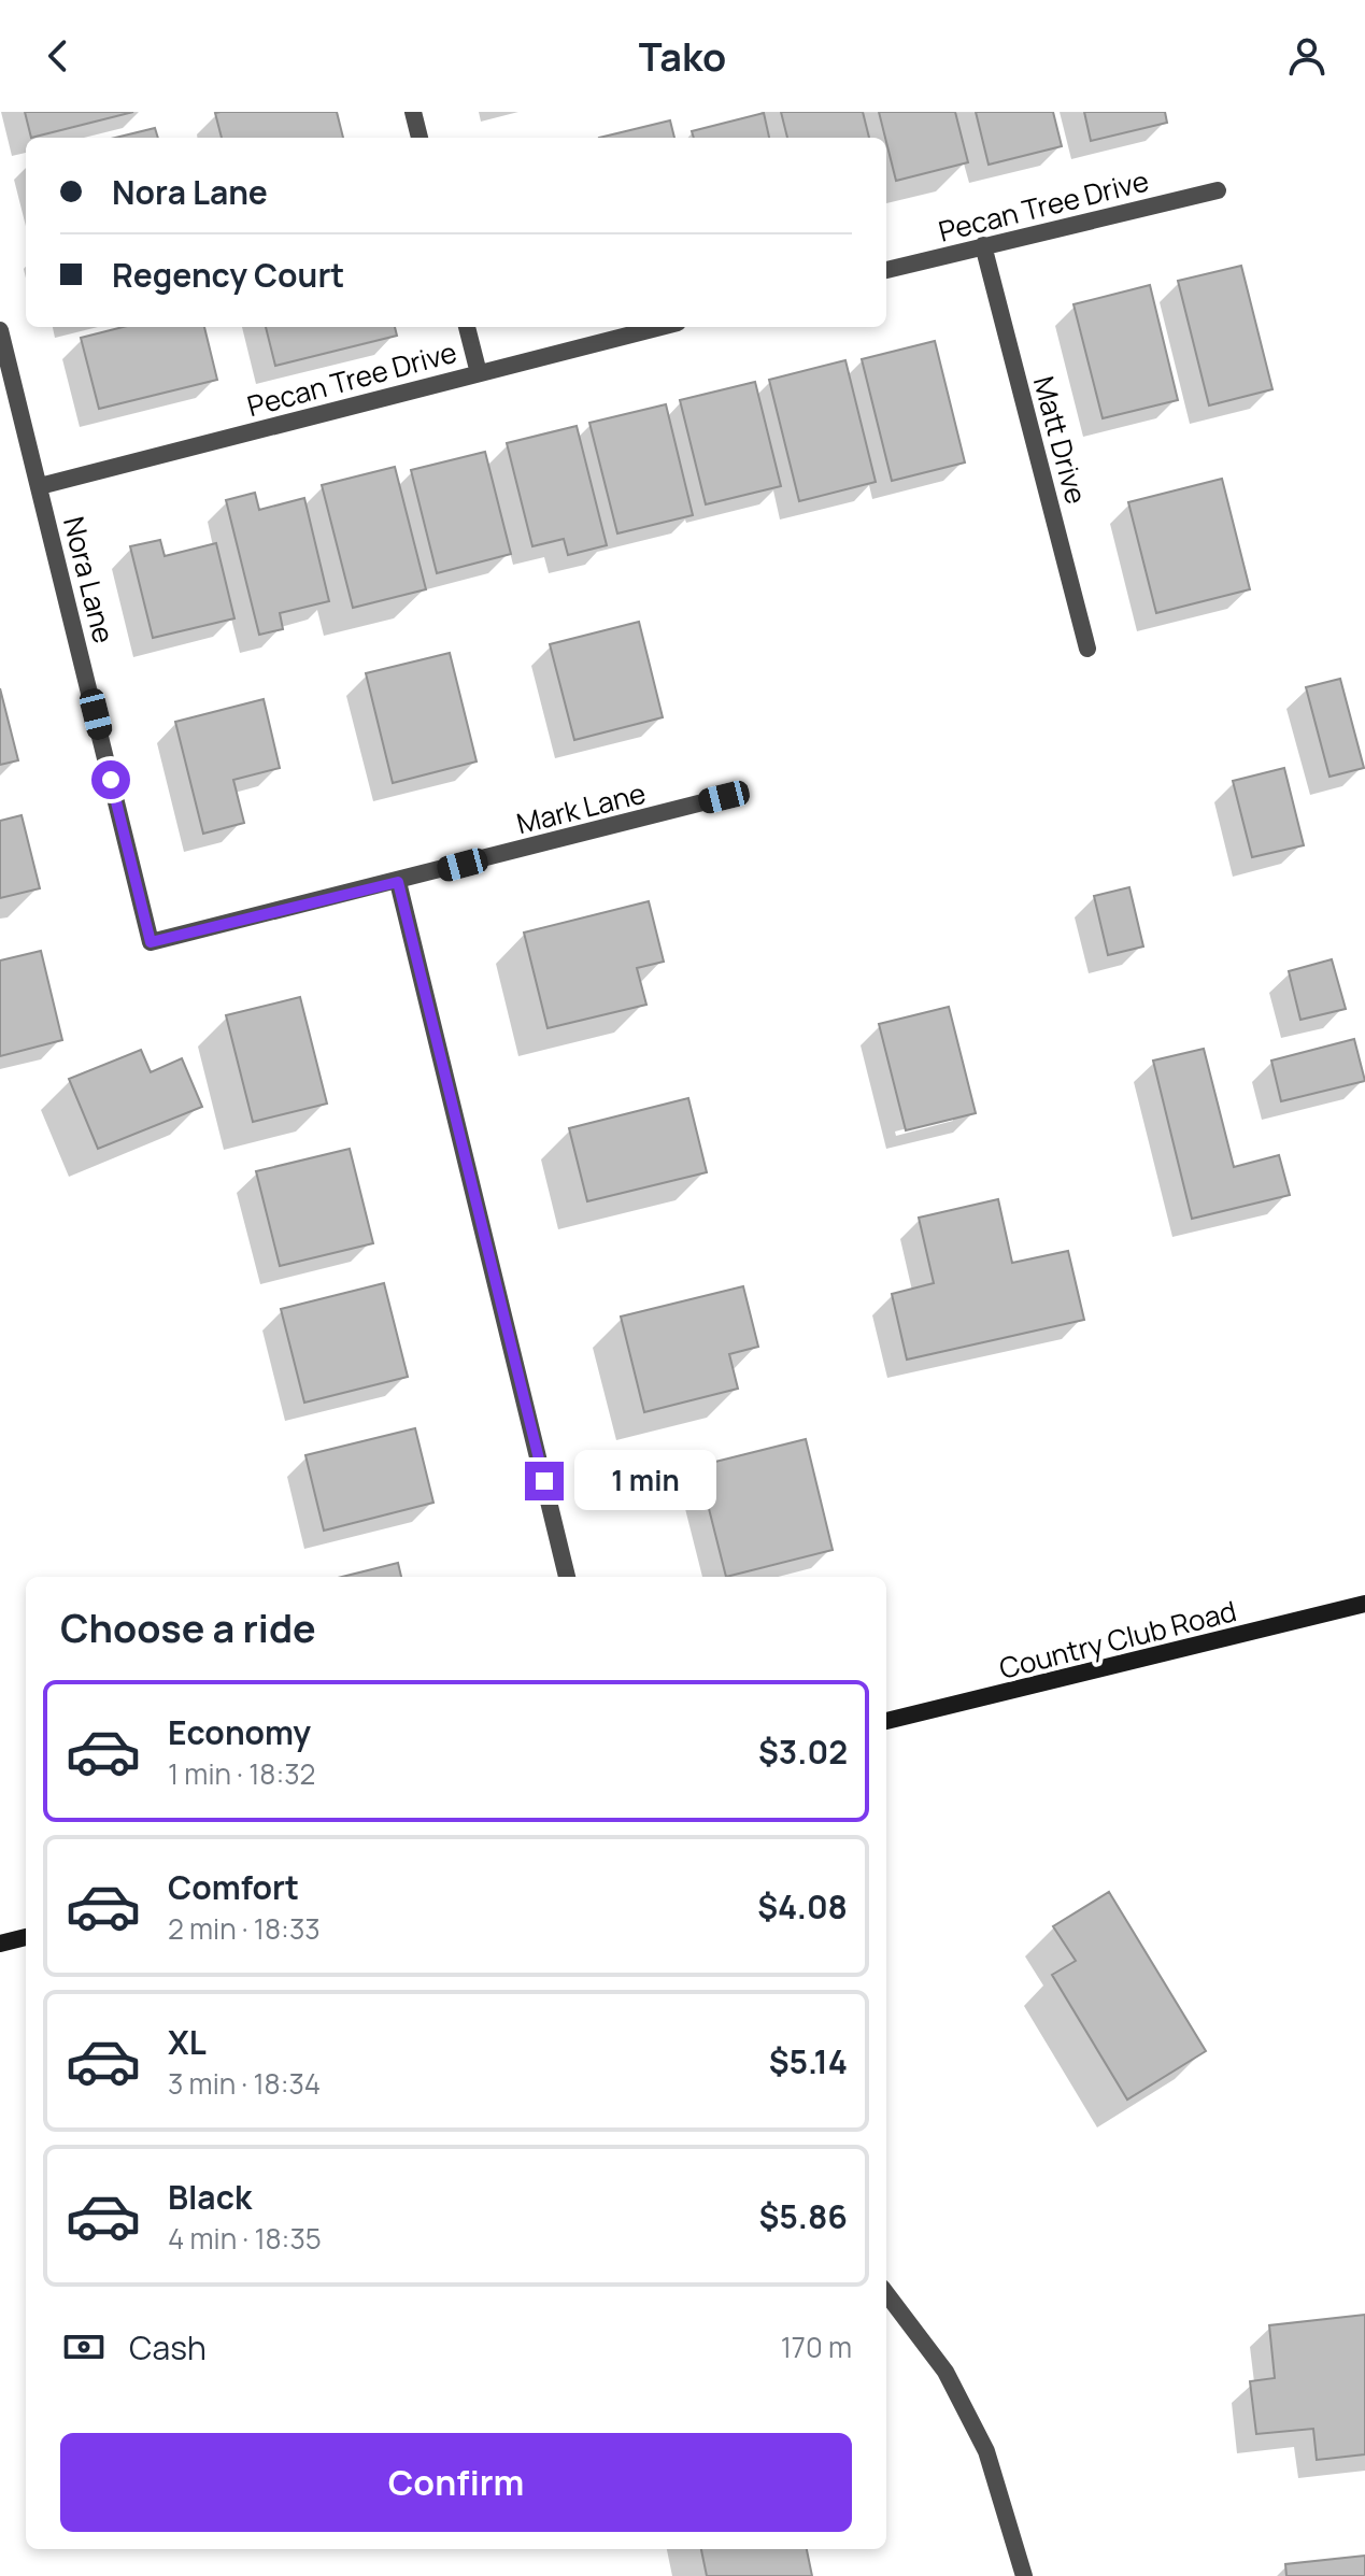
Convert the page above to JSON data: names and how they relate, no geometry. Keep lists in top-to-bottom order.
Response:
{
  "streets": {
    "main road": ["Country Club Road"],
    "street": [
      "Pecan Tree Drive",
      "Matt Drive",
      "Nora Lane",
      "Mark Lane"
    ]
  },
  "crossings": [
    ["Pecan Tree Drive", "Matt Drive"],
    ["Pecan Tree Drive", "Nora Lane"],
    ["Nora Lane", "Mark Lane"]
  ],
  "page": {
    "header": "Tako",
    "banner": ["Nora Lane", "Regency Court"],
    "bubble": "1 min",
    "heading": "Choose a ride",
    "list": [
      {
        "name": "Economy",
        "note": "1 min · 18:32",
        "value": "$3.02"
      },
      {
        "name": "Comfort",
        "note": "2 min · 18:33",
        "value": "$4.08"
      },
      {
        "name": "XL",
        "note": "3 min · 18:34",
        "value": "$5.14"
      },
      {
        "name": "Black",
        "note": "4 min · 18:35",
        "value": "$5.86"
      }
    ],
    "pay": ["Cash", "170 m"],
    "buttons": "Confirm"
  }
}
